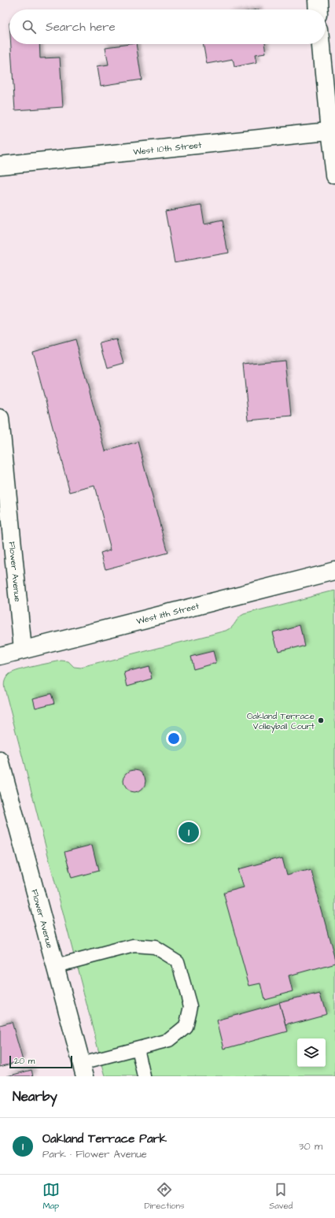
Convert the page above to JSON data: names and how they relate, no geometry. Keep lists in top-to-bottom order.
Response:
{
  "streets": {
    "street": ["West 10th Street", "Flower Avenue", "West 11th Street"]
  },
  "crossings": [
    ["Flower Avenue", "West 11th Street"]
  ],
  "places": ["Oakland Terrace Volleyball Court"],
  "scale_bar": "20 m",
  "page": {
    "search": "Search here",
    "pins": "1",
    "scale": "20 m",
    "heading": "Nearby",
    "list": [
      {
        "mark": "1",
        "name": "Oakland Terrace Park",
        "note": "Park · Flower Avenue",
        "value": "30 m"
      }
    ],
    "nav": ["Map", "Directions", "Saved"]
  }
}
